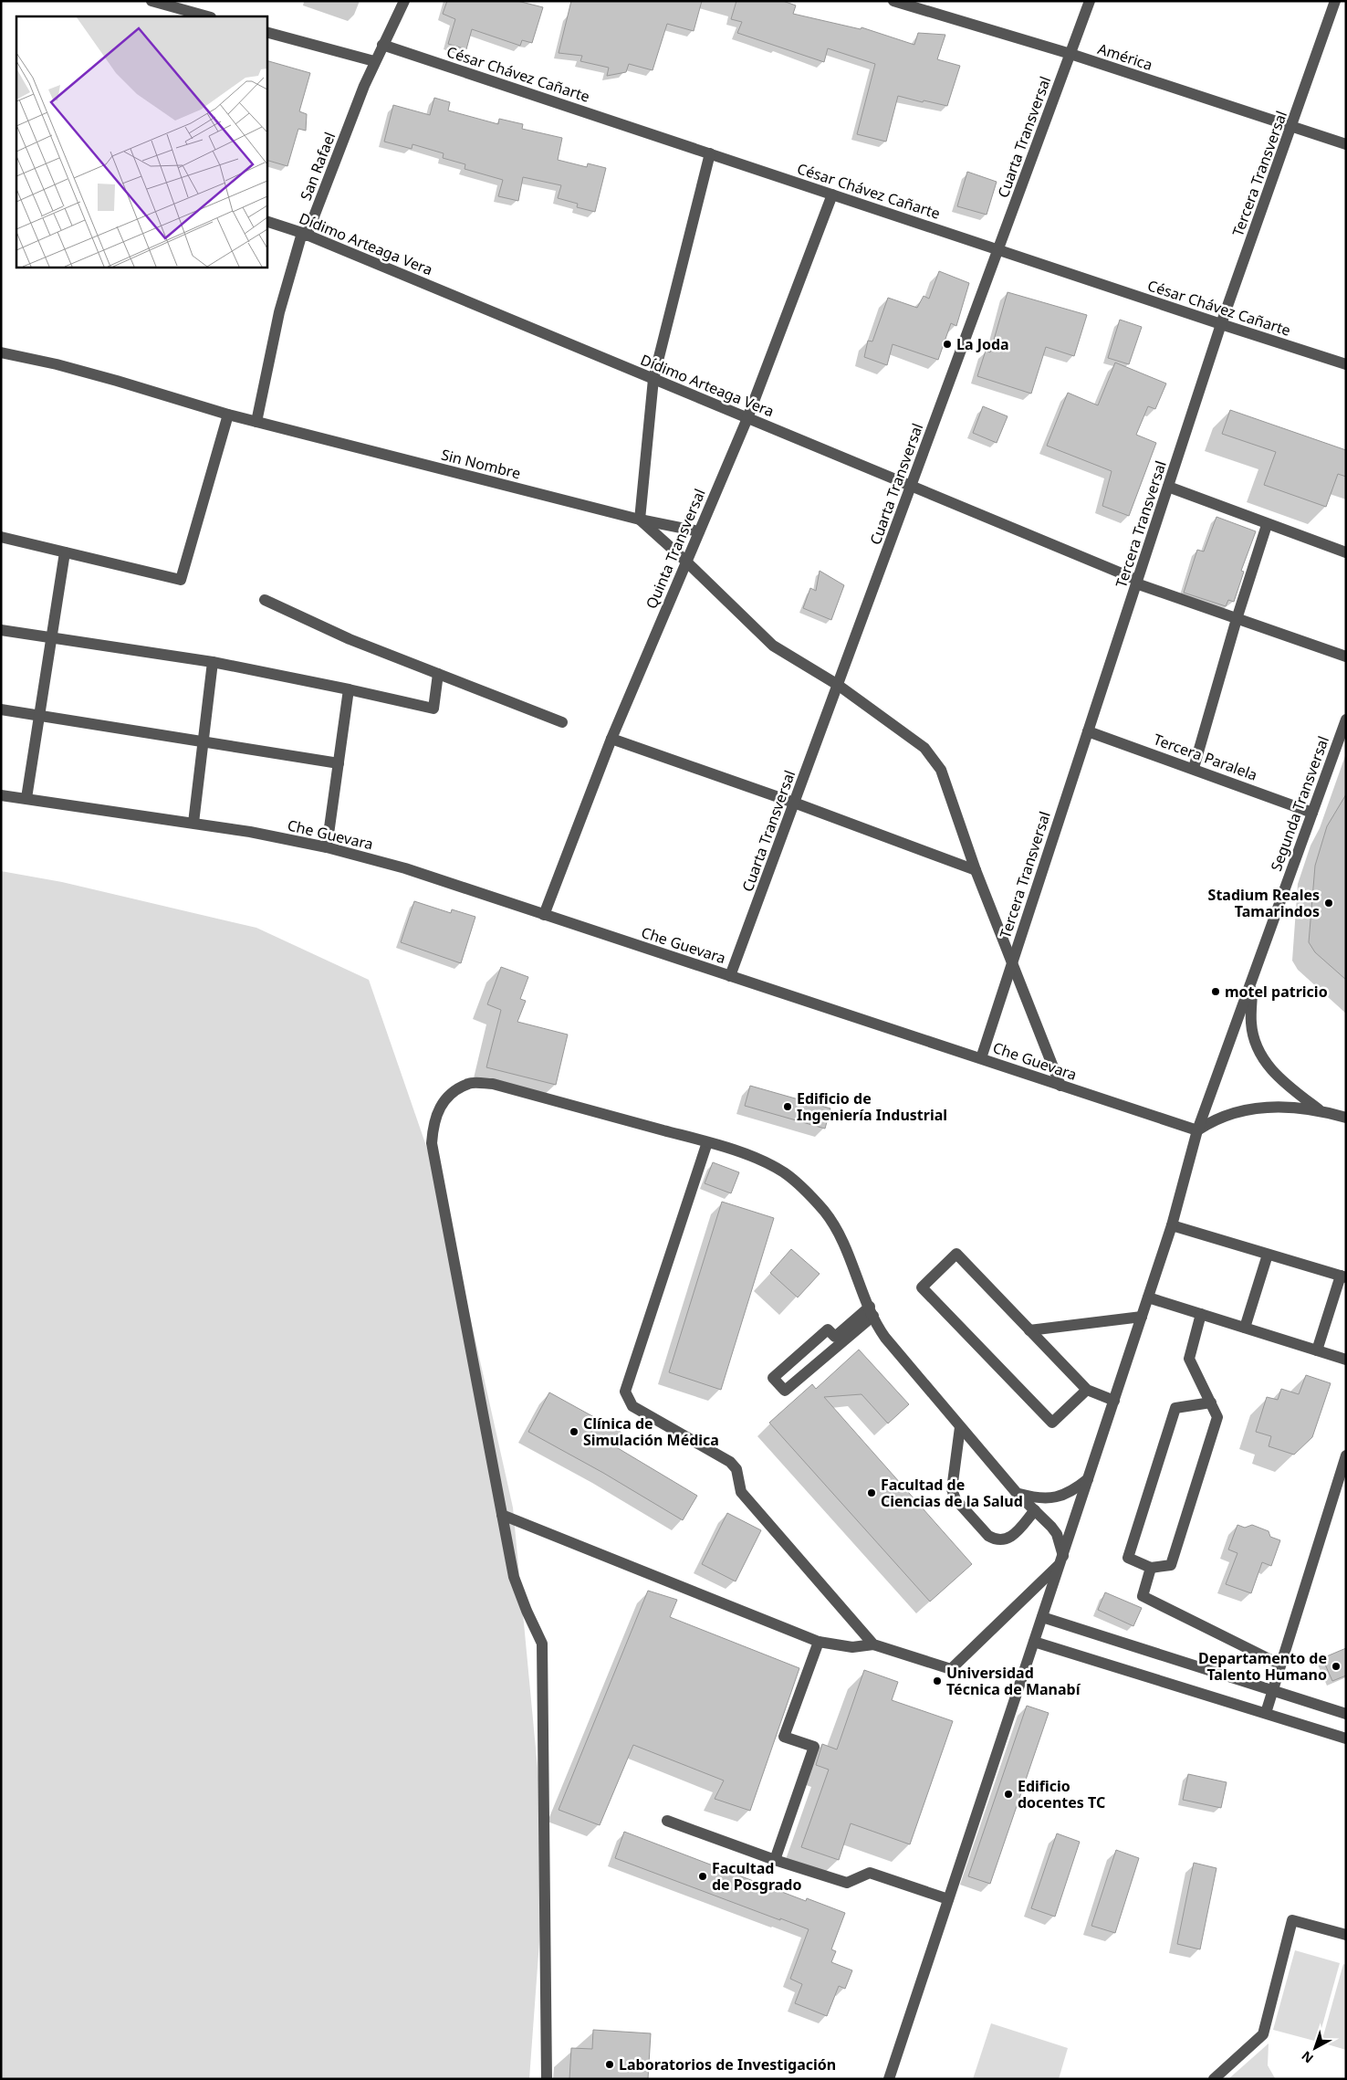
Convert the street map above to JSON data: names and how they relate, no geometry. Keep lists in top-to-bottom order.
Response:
{
  "streets": {
    "street": [
      "América",
      "César Chávez Cañarte",
      "Cuarta Transversal",
      "San Rafael",
      "Tercera Transversal",
      "Dídimo Arteaga Vera",
      "Sin Nombre",
      "Quinta Transversal",
      "Tercera Paralela",
      "Segunda Transversal",
      "Che Guevara"
    ]
  },
  "crossings": [
    ["América", "Cuarta Transversal"],
    ["América", "Tercera Transversal"],
    ["César Chávez Cañarte", "Cuarta Transversal"],
    ["César Chávez Cañarte", "San Rafael"],
    ["César Chávez Cañarte", "Tercera Transversal"],
    ["César Chávez Cañarte", "Quinta Transversal"],
    ["Cuarta Transversal", "Dídimo Arteaga Vera"],
    ["Cuarta Transversal", "Che Guevara"],
    ["San Rafael", "Dídimo Arteaga Vera"],
    ["San Rafael", "Sin Nombre"],
    ["Tercera Transversal", "Dídimo Arteaga Vera"],
    ["Tercera Transversal", "Tercera Paralela"],
    ["Tercera Transversal", "Che Guevara"],
    ["Dídimo Arteaga Vera", "Quinta Transversal"],
    ["Sin Nombre", "Quinta Transversal"],
    ["Quinta Transversal", "Che Guevara"],
    ["Tercera Paralela", "Segunda Transversal"],
    ["Segunda Transversal", "Che Guevara"]
  ],
  "places": [
    "La Joda",
    "Stadium Reales Tamarindos",
    "motel patricio",
    "Edificio de Ingeniería Industrial",
    "Clínica de Simulación Médica",
    "Facultad de Ciencias de la Salud",
    "Departamento de Talento Humano",
    "Universidad Técnica de Manabí",
    "Edificio docentes TC",
    "Facultad de Posgrado",
    "Laboratorios de Investigación"
  ],
  "north": "bottom left"
}
